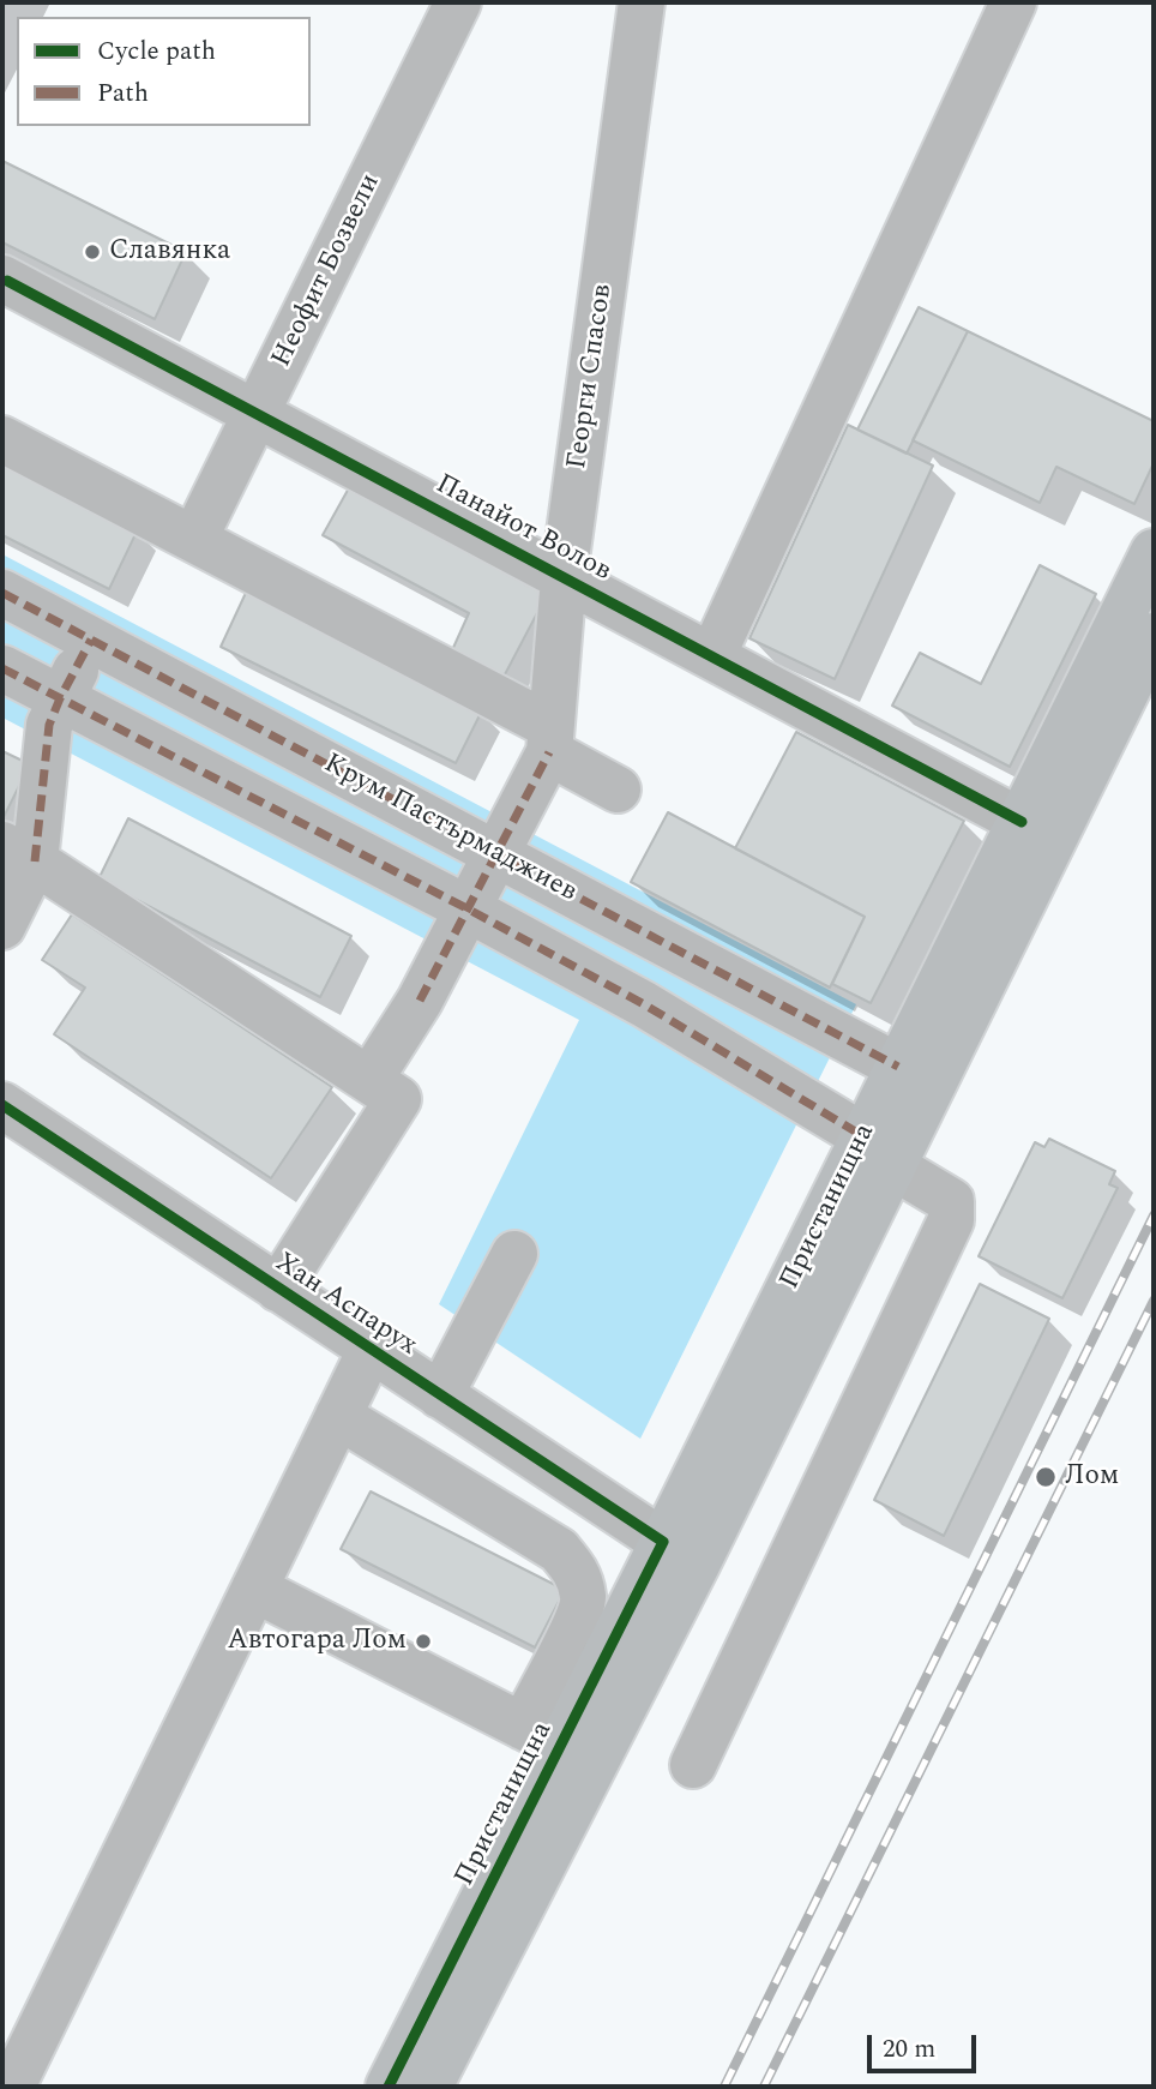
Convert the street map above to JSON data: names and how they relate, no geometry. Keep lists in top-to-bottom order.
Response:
{
  "streets": {
    "main road": ["Пристанищна"],
    "street": [
      "Неофит Бозвели",
      "Георги Спасов",
      "Панайот Волов",
      "Крум Пастърмаджиев",
      "Хан Аспарух"
    ]
  },
  "crossings": [
    ["Неофит Бозвели", "Панайот Волов"],
    ["Георги Спасов", "Панайот Волов"],
    ["Панайот Волов", "Пристанищна"],
    ["Крум Пастърмаджиев", "Пристанищна"],
    ["Пристанищна", "Хан Аспарух"]
  ],
  "places": ["Славянка", "Лом", "Автогара Лом"],
  "legend": ["Cycle path", "Path"],
  "scale_bar": "20 m"
}
